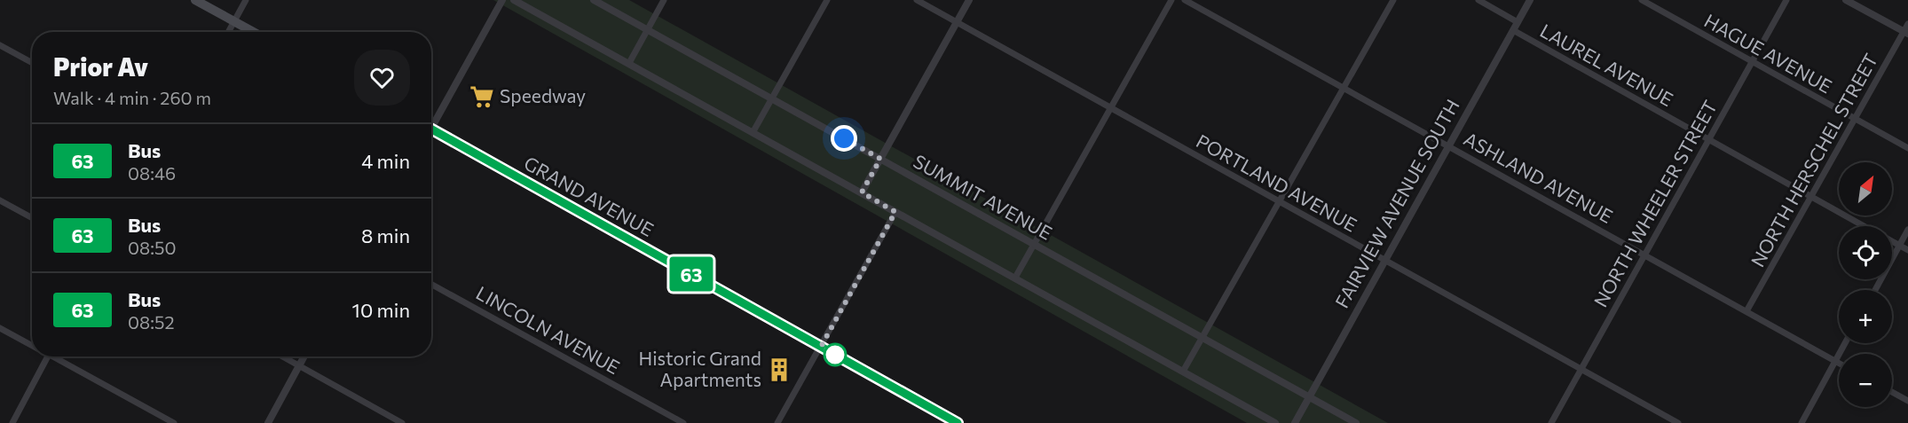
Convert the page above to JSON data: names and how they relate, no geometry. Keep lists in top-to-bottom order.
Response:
{
  "streets": {
    "main road": ["GRAND AVENUE"],
    "street": [
      "HAGUE AVENUE",
      "LAUREL AVENUE",
      "NORTH HERSCHEL STREET",
      "ASHLAND AVENUE",
      "PORTLAND AVENUE",
      "SUMMIT AVENUE",
      "FAIRVIEW AVENUE SOUTH",
      "NORTH WHEELER STREET",
      "LINCOLN AVENUE"
    ]
  },
  "crossings": [
    ["HAGUE AVENUE", "NORTH HERSCHEL STREET"],
    ["HAGUE AVENUE", "NORTH WHEELER STREET"],
    ["LAUREL AVENUE", "NORTH HERSCHEL STREET"],
    ["LAUREL AVENUE", "FAIRVIEW AVENUE SOUTH"],
    ["LAUREL AVENUE", "NORTH WHEELER STREET"],
    ["NORTH HERSCHEL STREET", "ASHLAND AVENUE"],
    ["ASHLAND AVENUE", "FAIRVIEW AVENUE SOUTH"],
    ["ASHLAND AVENUE", "NORTH WHEELER STREET"],
    ["PORTLAND AVENUE", "FAIRVIEW AVENUE SOUTH"],
    ["PORTLAND AVENUE", "NORTH WHEELER STREET"],
    ["SUMMIT AVENUE", "FAIRVIEW AVENUE SOUTH"]
  ],
  "places": {
    "supermarket": ["Speedway"],
    "building": ["Historic Grand Apartments"]
  },
  "lines": ["bus line 63"],
  "north": "top right",
  "page": {
    "on_map": "63",
    "heading": ["Prior Av", "Walk · 4 min · 260 m"],
    "list": [
      {
        "mark": "63",
        "name": "Bus",
        "note": "08:46",
        "value": "4 min"
      },
      {
        "mark": "63",
        "name": "Bus",
        "note": "08:50",
        "value": "8 min"
      },
      {
        "mark": "63",
        "name": "Bus",
        "note": "08:52",
        "value": "10 min"
      }
    ],
    "map_buttons": ["+", "−"]
  }
}
